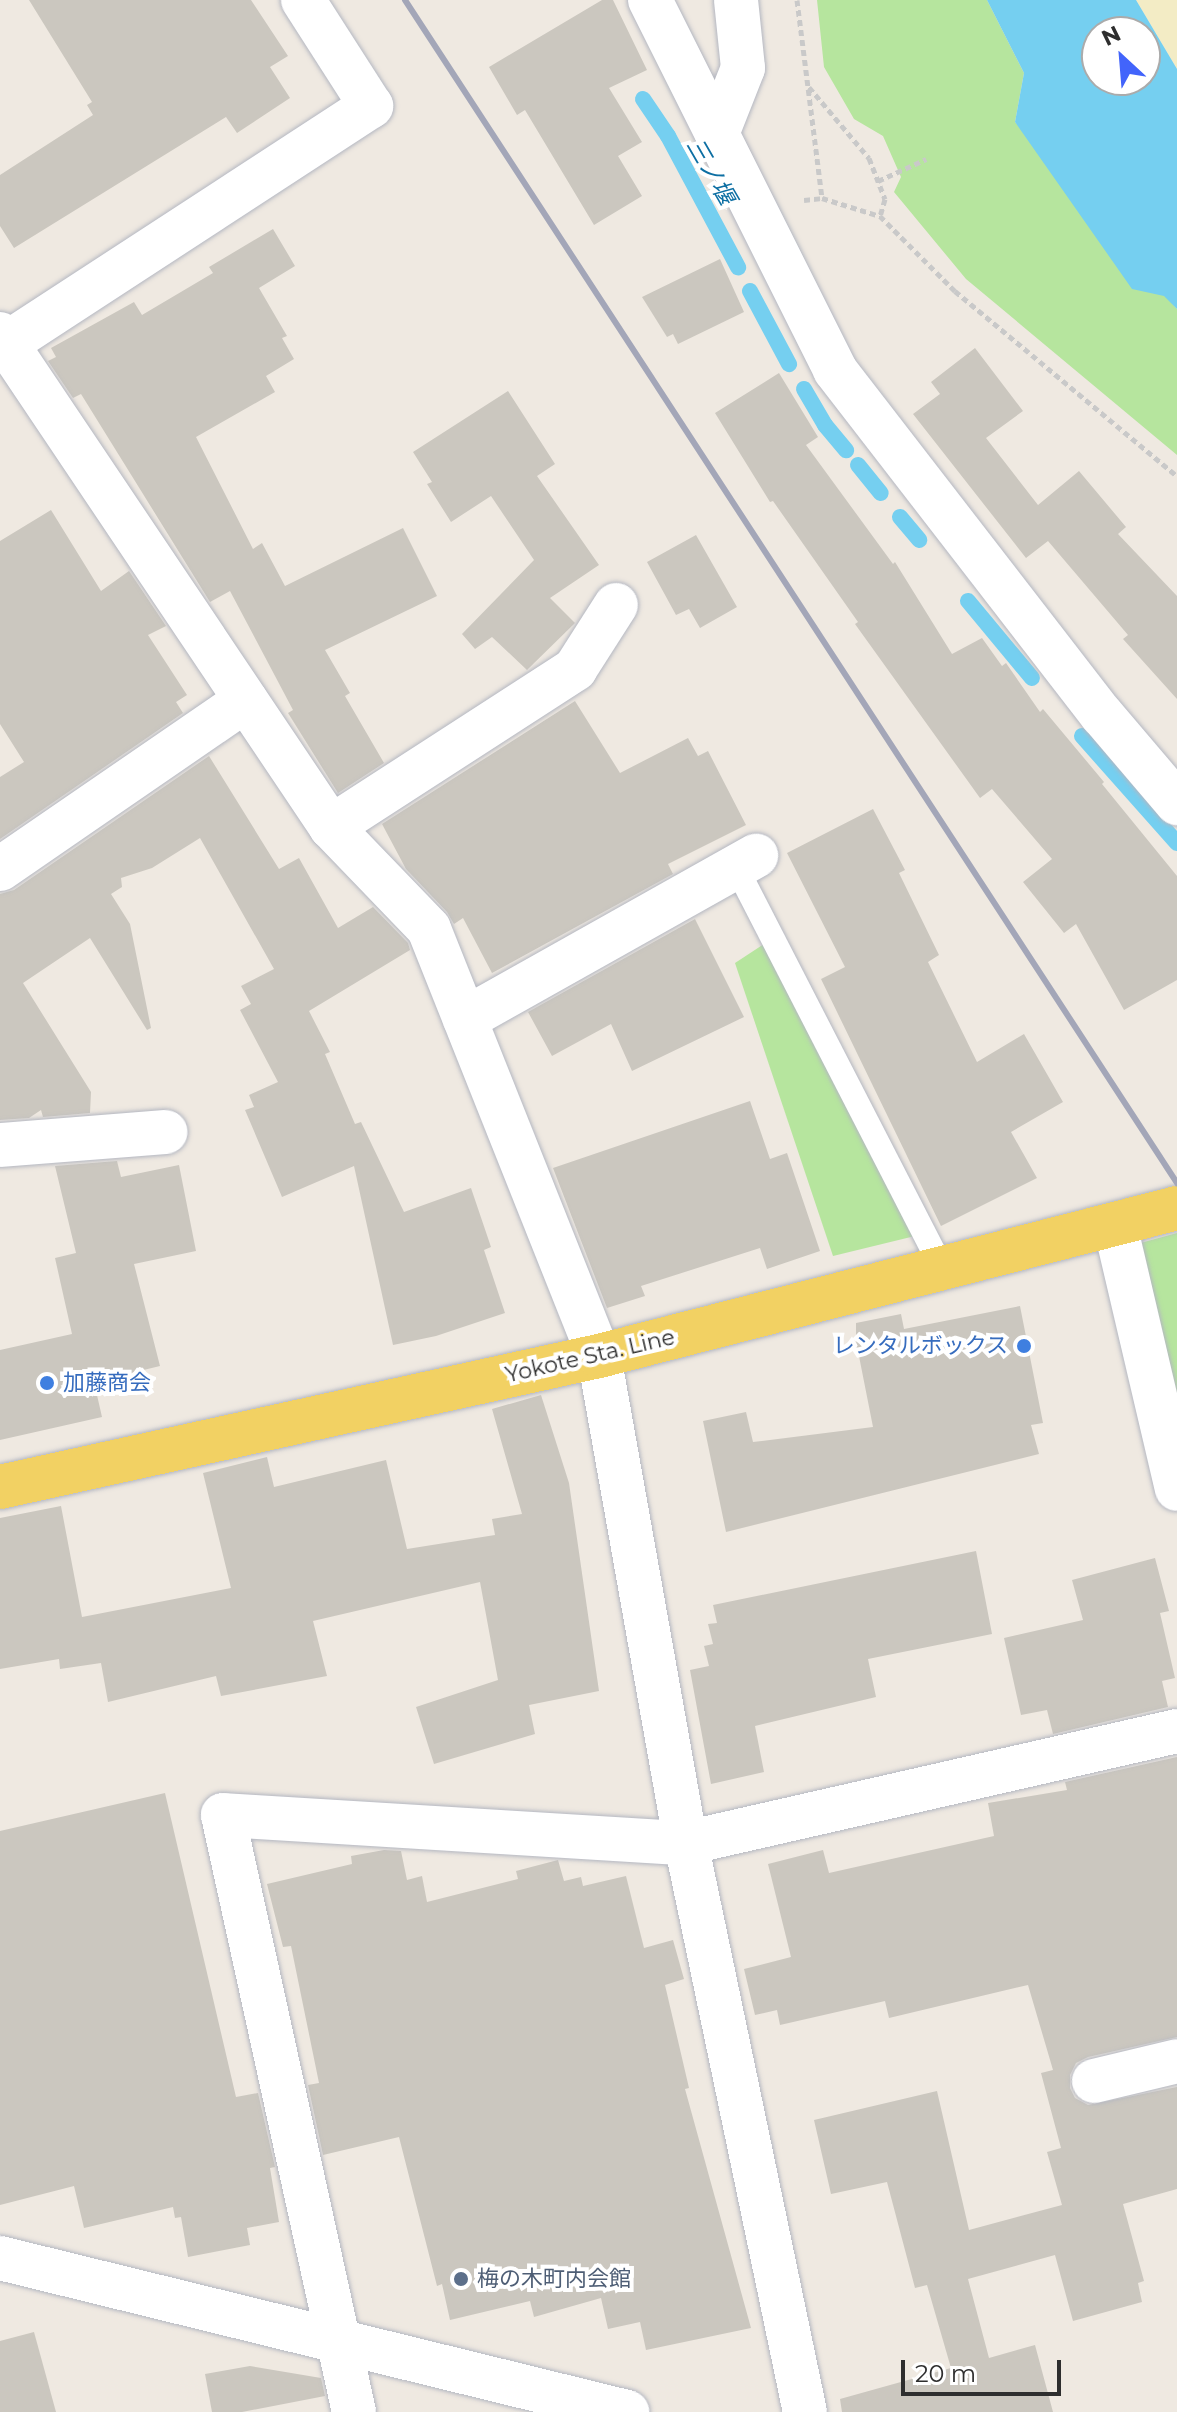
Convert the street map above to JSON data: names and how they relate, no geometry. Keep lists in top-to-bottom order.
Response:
{
  "streets": {
    "main road": ["Yokote Sta. Line"]
  },
  "water": ["三ノ堰"],
  "places": ["レンタルボックス", "加藤商会", "梅の木町内会館"],
  "scale_bar": "20 m",
  "north": "top left"
}
